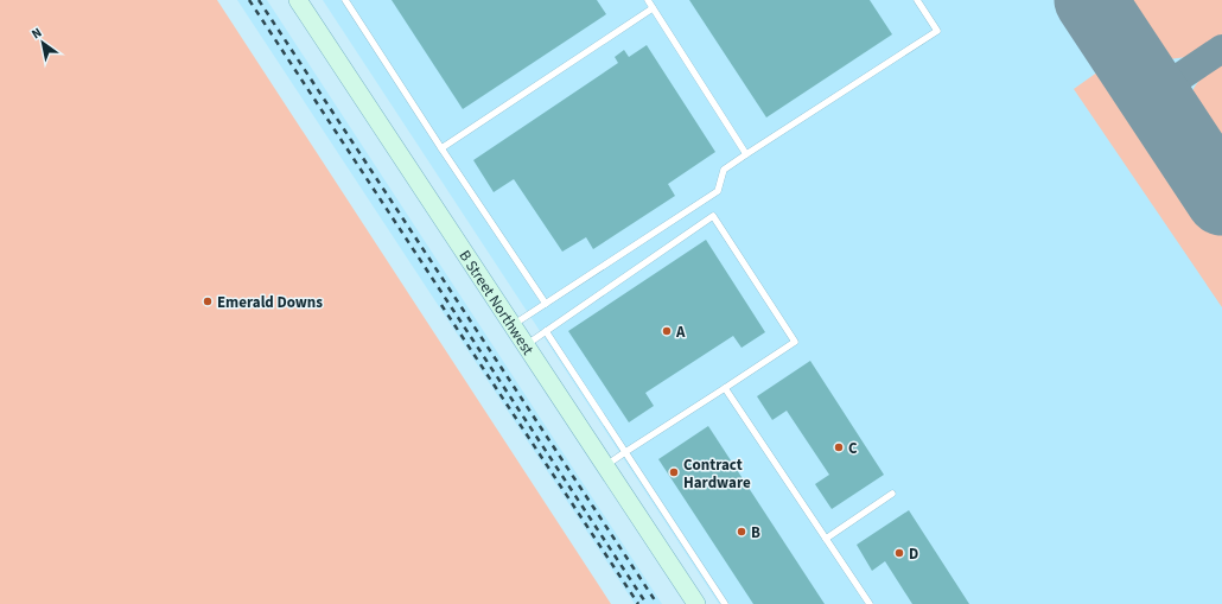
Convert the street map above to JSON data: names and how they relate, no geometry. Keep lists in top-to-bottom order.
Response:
{
  "streets": {
    "street": ["B Street Northwest"]
  },
  "places": [
    "Emerald Downs",
    "A",
    "C",
    "Contract Hardware",
    "B",
    "D"
  ],
  "north": "top left"
}
